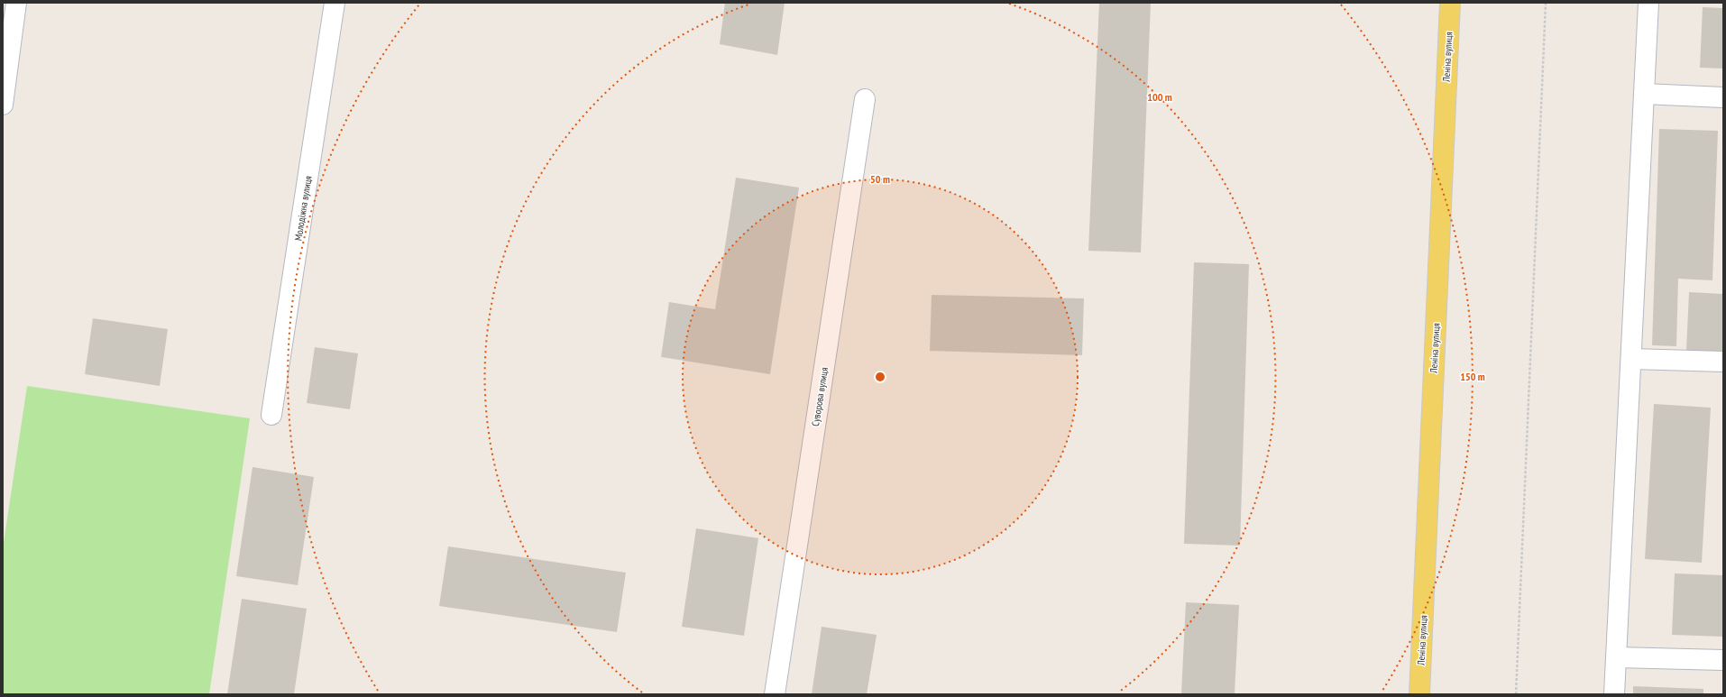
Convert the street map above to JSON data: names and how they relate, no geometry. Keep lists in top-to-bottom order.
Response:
{
  "streets": {
    "main road": ["Леніна вулиця"],
    "street": ["Молодіжна вулиця", "Суворова вулиця"]
  },
  "rings": ["100 m", "50 m", "150 m"]
}
